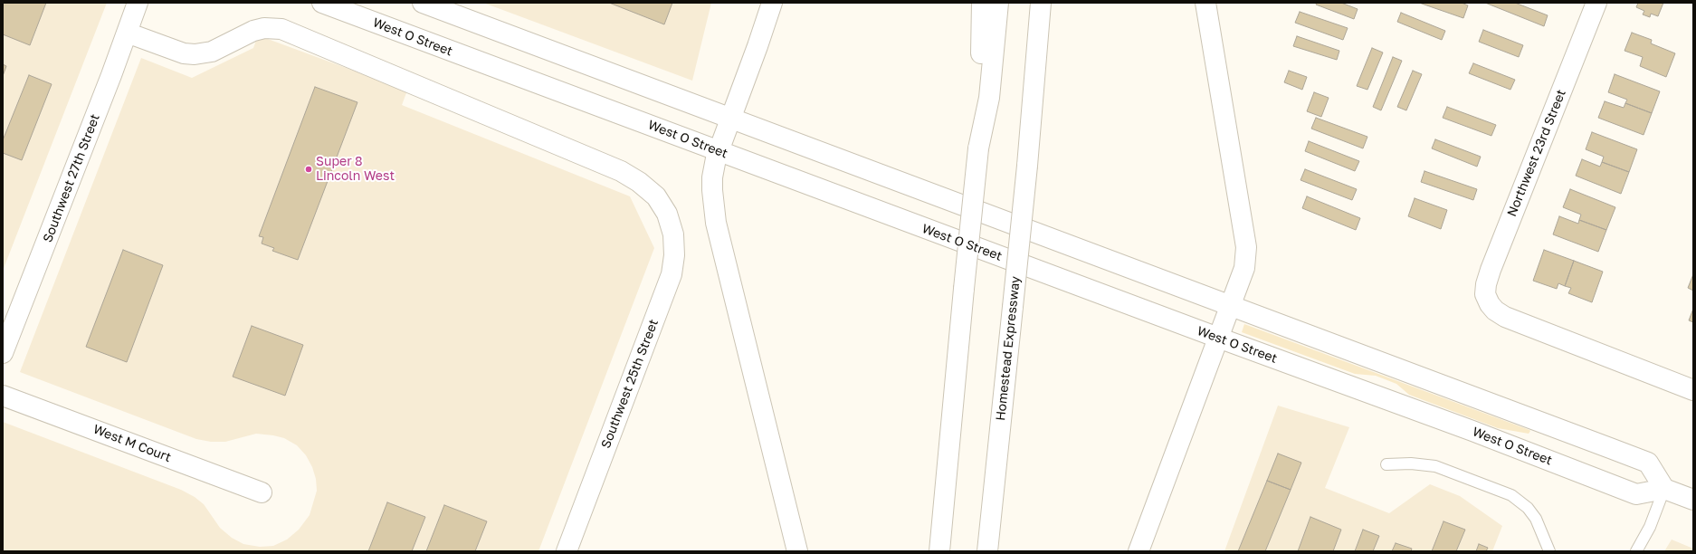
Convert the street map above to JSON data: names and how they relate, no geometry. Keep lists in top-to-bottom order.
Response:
{
  "streets": {
    "main road": [
      "West O Street",
      "Northwest 23rd Street",
      "Southwest 27th Street",
      "Homestead Expressway",
      "Southwest 25th Street",
      "West M Court"
    ]
  },
  "crossings": [
    ["Southwest 27th Street", "Southwest 25th Street"]
  ],
  "places": ["Super 8 Lincoln West"]
}
